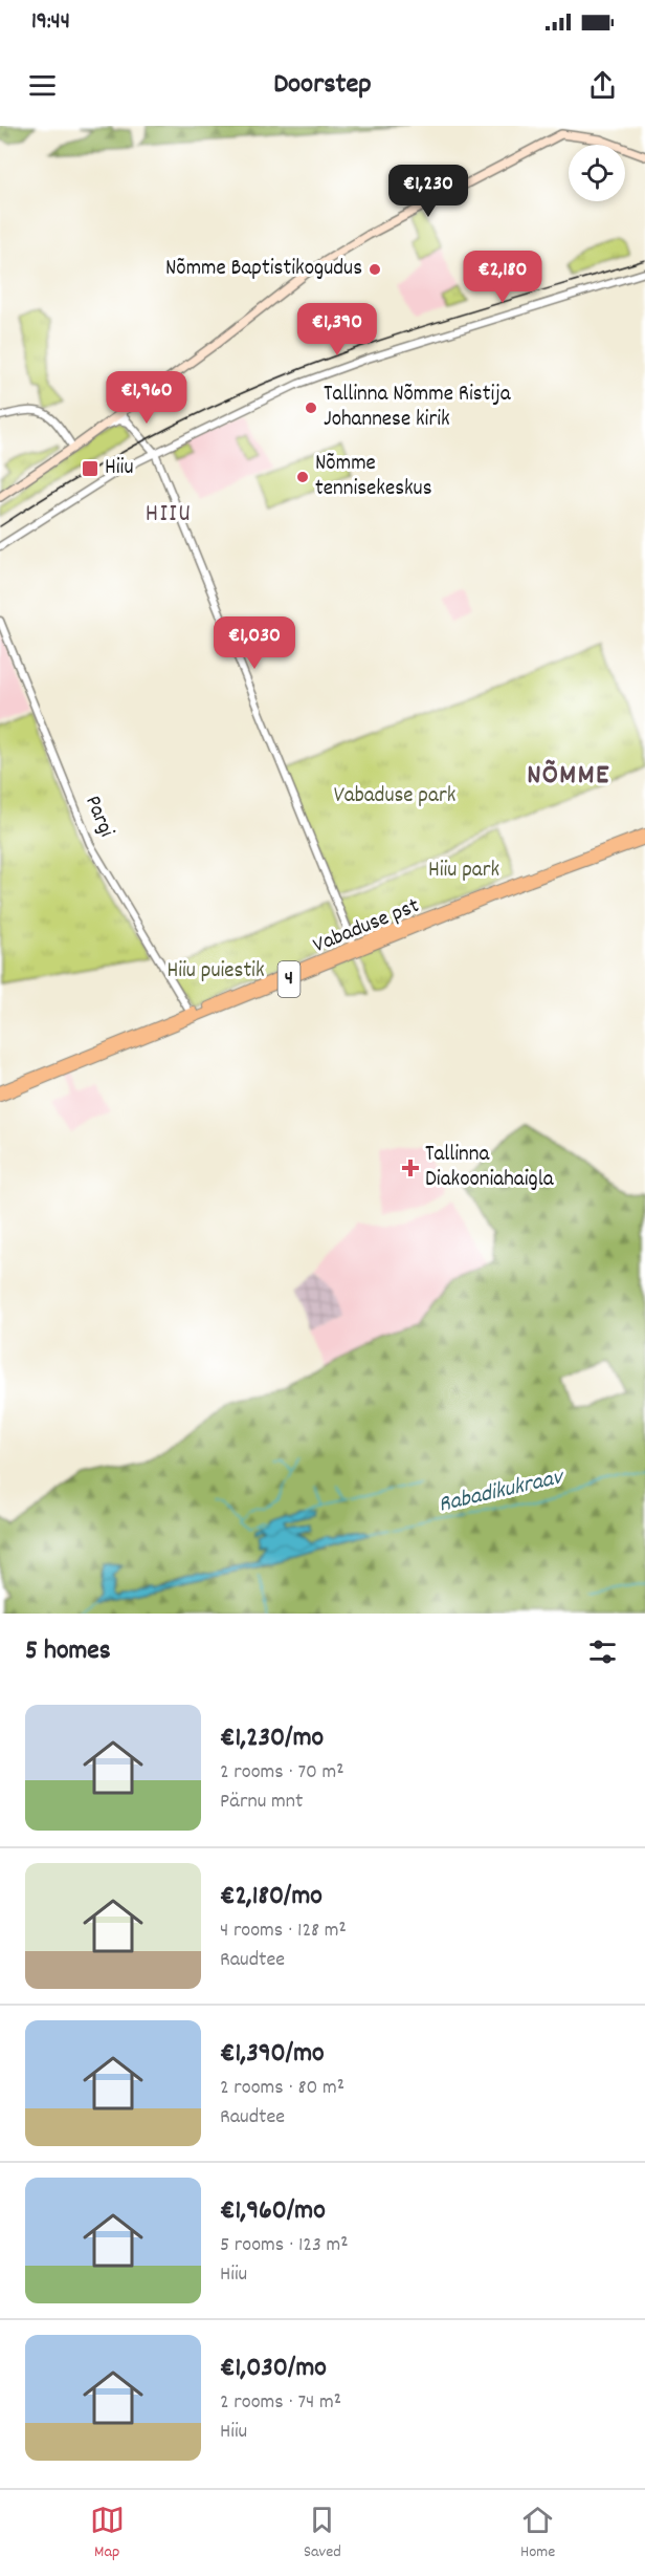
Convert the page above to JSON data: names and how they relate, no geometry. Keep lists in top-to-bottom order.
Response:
{
  "streets": {
    "highway": ["Vabaduse pst", "4"],
    "street": ["Pargi"]
  },
  "crossings": [
    ["Pargi", "Vabaduse pst"]
  ],
  "districts": ["HIIU", "NÕMME"],
  "water": ["Rabadikukraav"],
  "parks": ["Vabaduse park", "Hiiu park", "Hiiu puiestik"],
  "places": {
    "other": ["Nõmme Baptistikogudus", "Tallinna Nõmme Ristija Johannese kirik", "Nõmme tennisekeskus"],
    "transit": ["Hiiu"],
    "health": ["Tallinna Diakooniahaigla"]
  },
  "page": {
    "status": "19:44",
    "header": "Doorstep",
    "price": [
      "€1,230",
      "€2,180",
      "€1,390",
      "€1,960",
      "€1,030"
    ],
    "heading": "5 homes",
    "list": [
      {
        "name": "€1,230/mo",
        "note": "2 rooms · 70 m² · Pärnu mnt"
      },
      {
        "name": "€2,180/mo",
        "note": "4 rooms · 128 m² · Raudtee"
      },
      {
        "name": "€1,390/mo",
        "note": "2 rooms · 80 m² · Raudtee"
      },
      {
        "name": "€1,960/mo",
        "note": "5 rooms · 123 m² · Hiiu"
      },
      {
        "name": "€1,030/mo",
        "note": "2 rooms · 74 m² · Hiiu"
      }
    ],
    "tabs": ["Map", "Saved", "Home"]
  }
}
